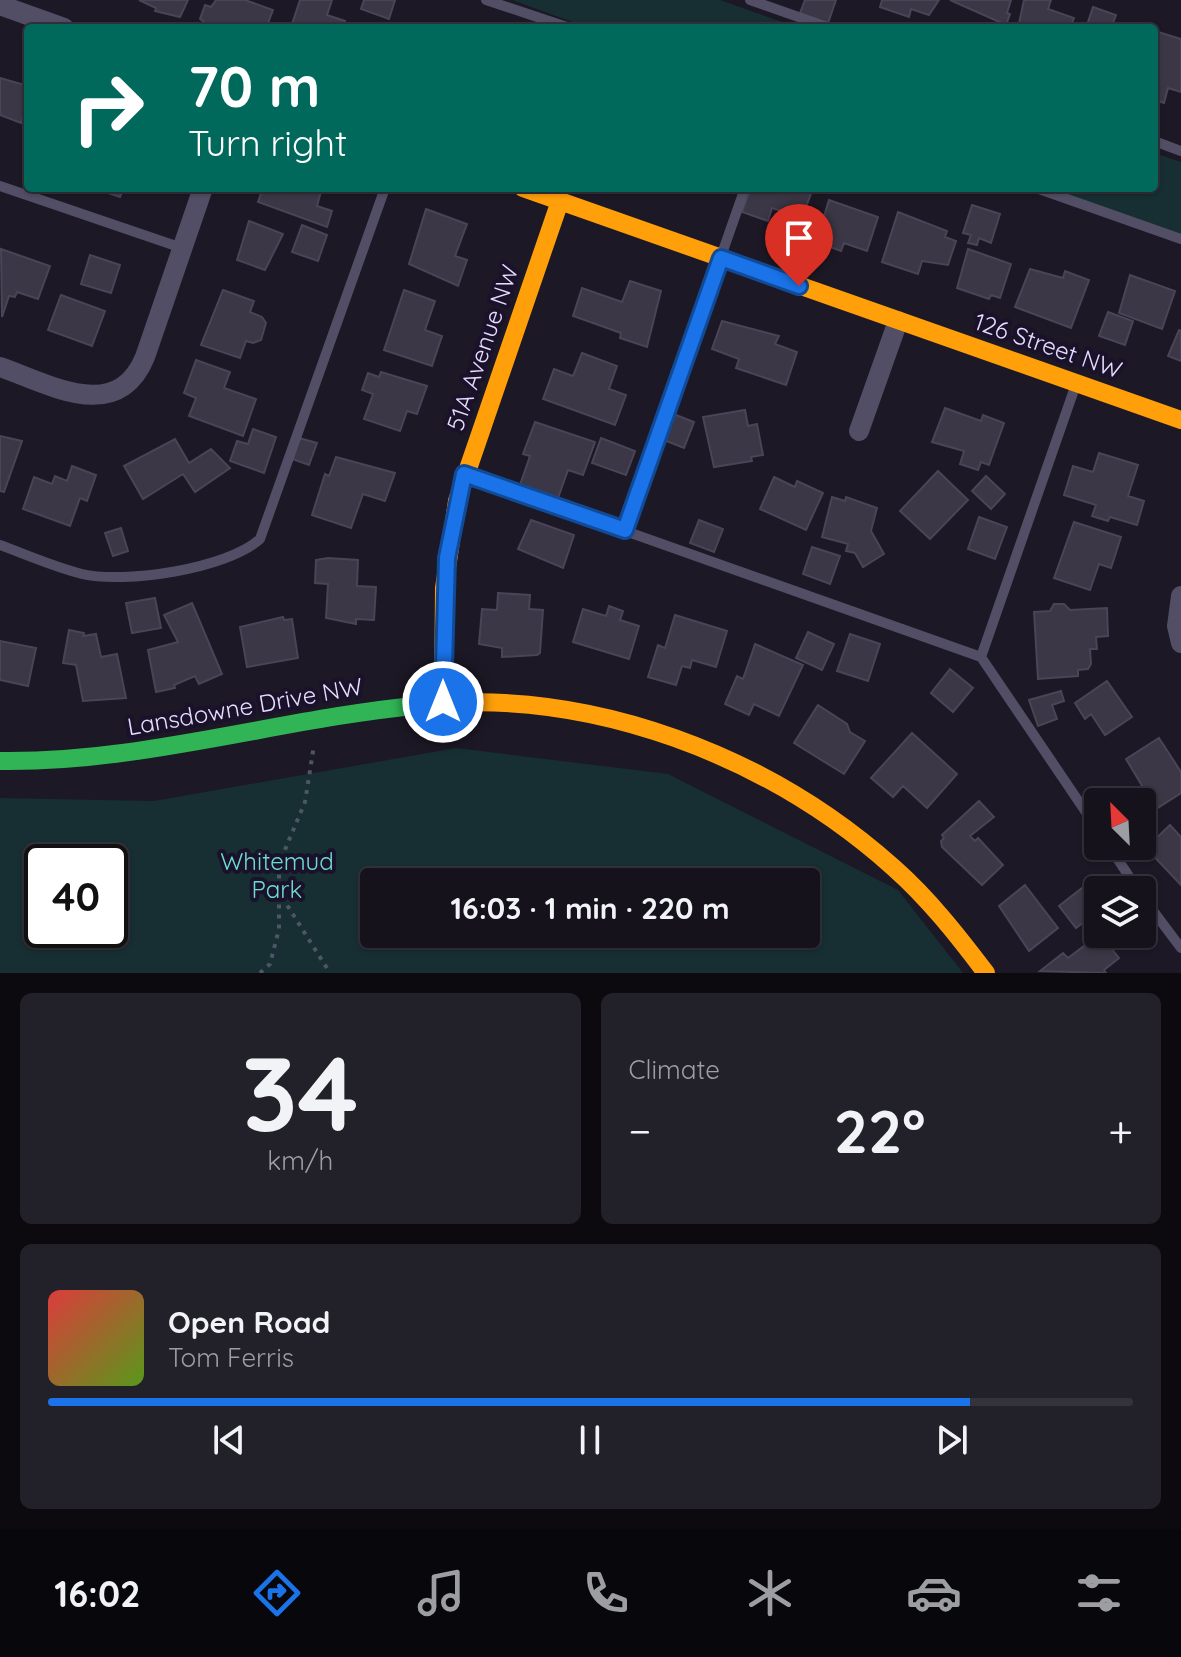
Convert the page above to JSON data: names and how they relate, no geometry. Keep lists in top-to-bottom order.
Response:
{
  "streets": {
    "street": ["126 Street NW", "51A Avenue NW", "Lansdowne Drive NW"]
  },
  "crossings": [
    ["126 Street NW", "51A Avenue NW"],
    ["51A Avenue NW", "Lansdowne Drive NW"]
  ],
  "parks": ["Whitemud Park"],
  "north": "top left",
  "page": {
    "turn": ["70 m", "Turn right"],
    "limit": "40",
    "trip": "16:03 · 1 min · 220 m",
    "tile": [
      ["34", "km/h"],
      "Climate"
    ],
    "heat": ["−", "22°", "+"],
    "song": ["Open Road", "Tom Ferris"],
    "tabs": "16:02"
  }
}
